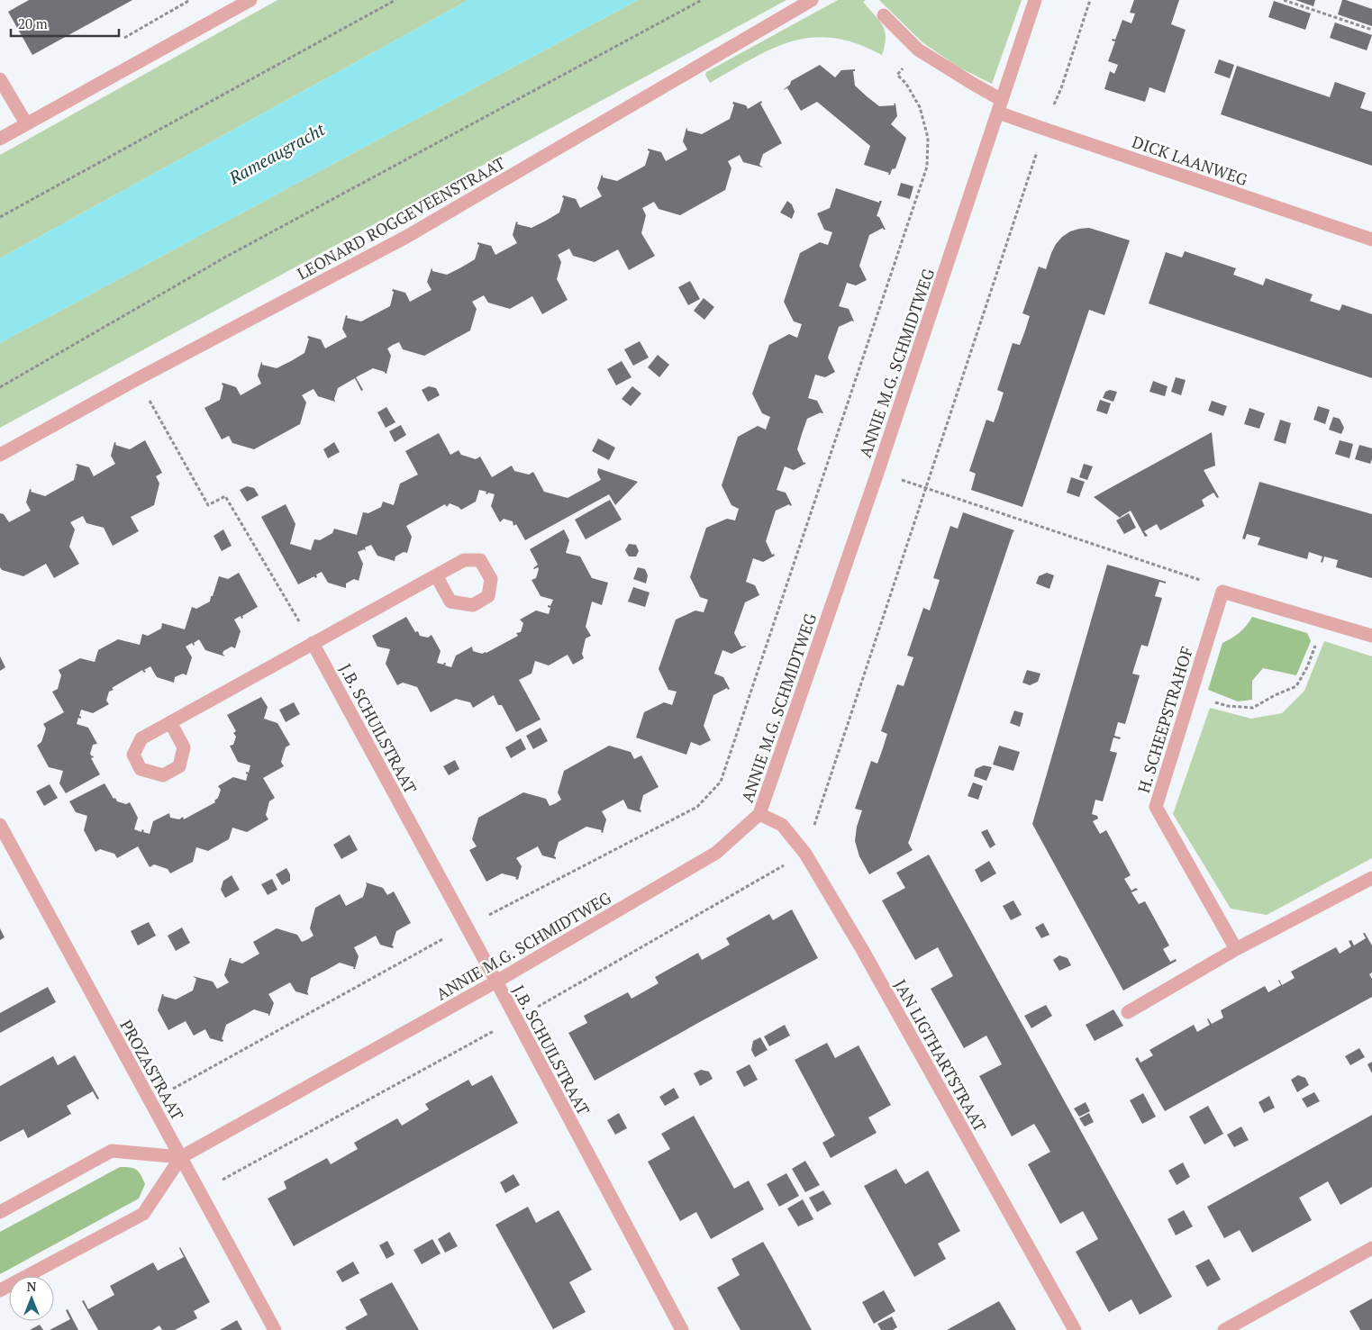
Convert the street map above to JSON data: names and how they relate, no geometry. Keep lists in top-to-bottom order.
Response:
{
  "streets": {
    "street": [
      "DICK LAANWEG",
      "LEONARD ROGGEVEENSTRAAT",
      "ANNIE M.G. SCHMIDTWEG",
      "H. SCHEEPSTRAHOF",
      "J.B. SCHUILSTRAAT",
      "JAN LIGTHARTSTRAAT",
      "PROZASTRAAT"
    ]
  },
  "crossings": [
    ["DICK LAANWEG", "ANNIE M.G. SCHMIDTWEG"],
    ["ANNIE M.G. SCHMIDTWEG", "J.B. SCHUILSTRAAT"],
    ["ANNIE M.G. SCHMIDTWEG", "JAN LIGTHARTSTRAAT"],
    ["ANNIE M.G. SCHMIDTWEG", "PROZASTRAAT"]
  ],
  "water": ["Rameaugracht"],
  "scale_bar": "20 m",
  "north": "top"
}
